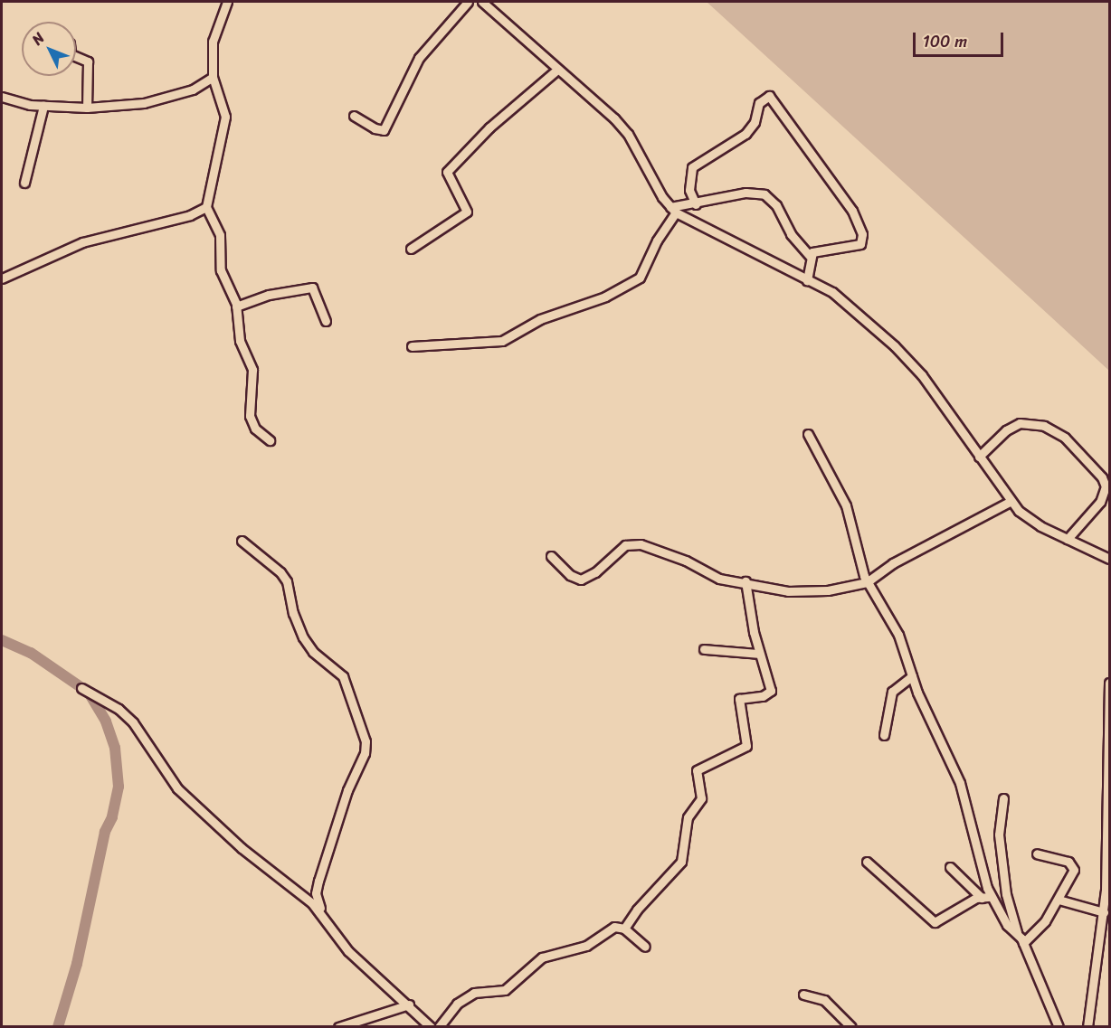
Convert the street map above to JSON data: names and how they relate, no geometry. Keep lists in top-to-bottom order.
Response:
{
  "scale_bar": "100 m",
  "north": "top left"
}
